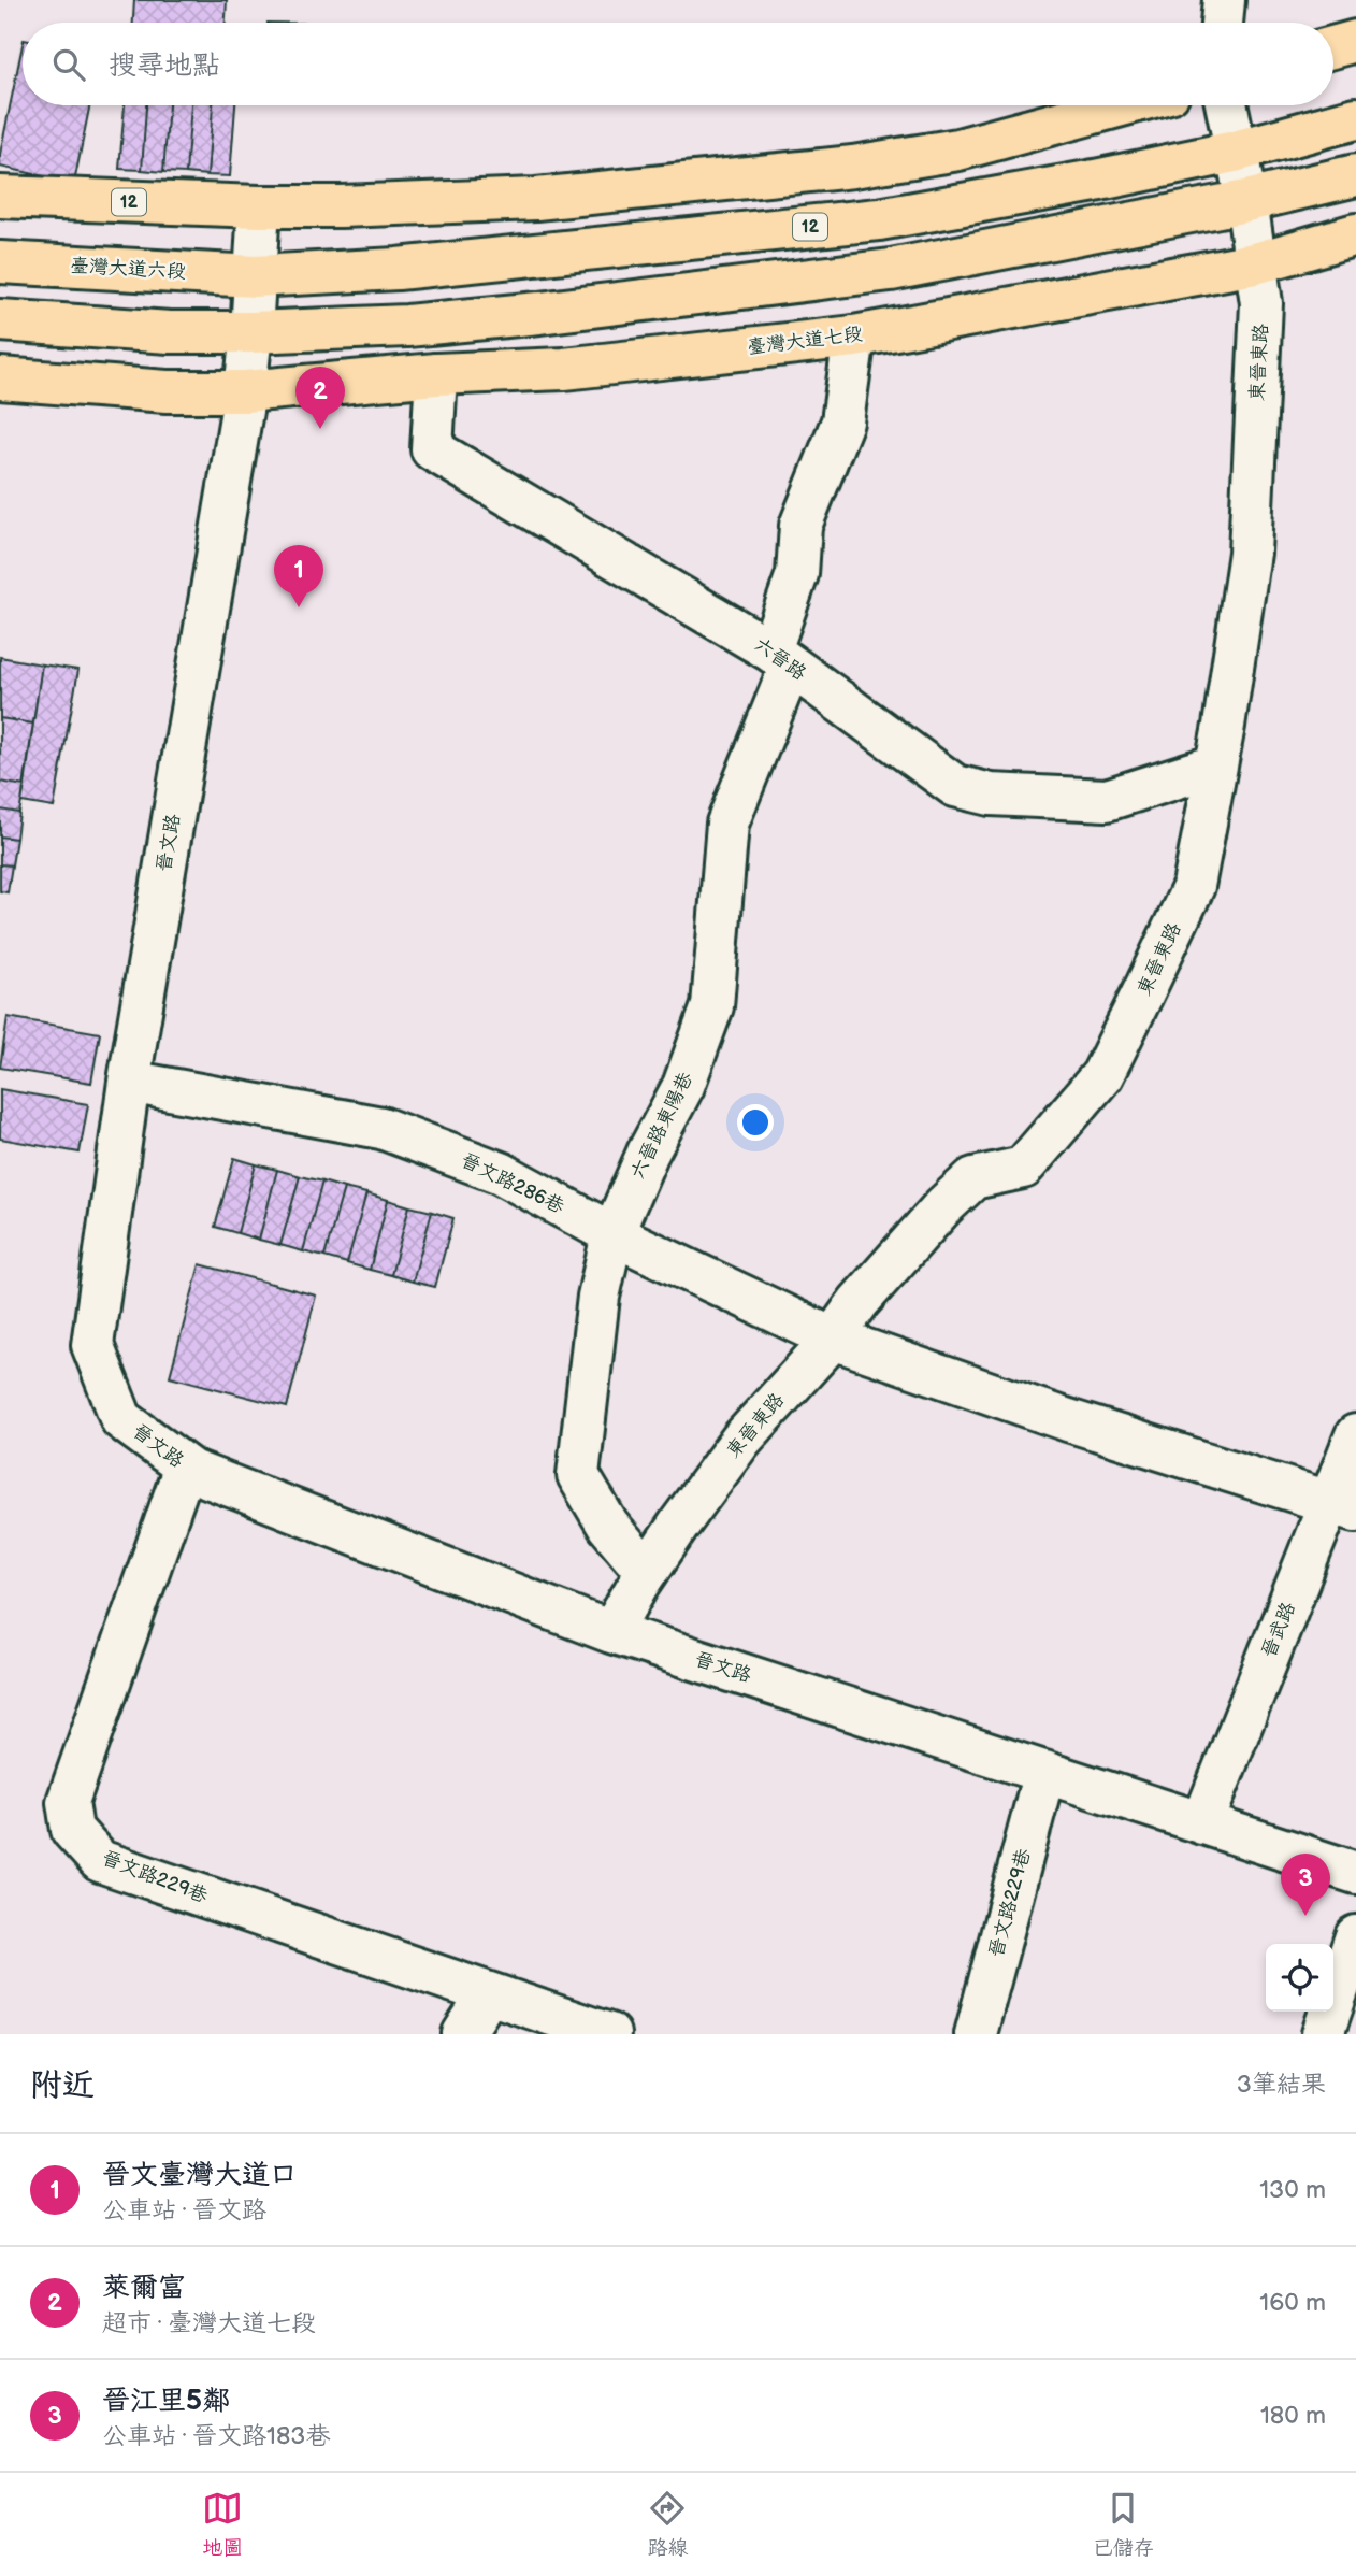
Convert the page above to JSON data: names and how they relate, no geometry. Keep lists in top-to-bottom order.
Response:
{
  "streets": {
    "main road": ["12", "臺灣大道六段", "臺灣大道七段"],
    "street": [
      "東晉東路",
      "六晉路",
      "晉文路",
      "六晉路東陽巷",
      "晉文路286巷",
      "晉武路",
      "晉文路229巷"
    ]
  },
  "crossings": [
    ["12", "臺灣大道六段"],
    ["12", "東晉東路"],
    ["12", "晉文路"],
    ["臺灣大道六段", "晉文路"],
    ["臺灣大道七段", "東晉東路"],
    ["臺灣大道七段", "六晉路"],
    ["臺灣大道七段", "晉文路"],
    ["臺灣大道七段", "六晉路東陽巷"],
    ["東晉東路", "六晉路"],
    ["東晉東路", "晉文路"],
    ["東晉東路", "六晉路東陽巷"],
    ["東晉東路", "晉文路286巷"],
    ["六晉路", "六晉路東陽巷"],
    ["晉文路", "晉文路286巷"],
    ["晉文路", "晉武路"],
    ["晉文路", "晉文路229巷"],
    ["六晉路東陽巷", "晉文路286巷"],
    ["晉文路286巷", "晉武路"]
  ],
  "page": {
    "search": "搜尋地點",
    "pins": ["2", "1", "3"],
    "heading": ["附近", "3筆結果"],
    "list": [
      {
        "mark": "1",
        "name": "晉文臺灣大道口",
        "note": "公車站 · 晉文路",
        "value": "130 m"
      },
      {
        "mark": "2",
        "name": "萊爾富",
        "note": "超市 · 臺灣大道七段",
        "value": "160 m"
      },
      {
        "mark": "3",
        "name": "晉江里5鄰",
        "note": "公車站 · 晉文路183巷",
        "value": "180 m"
      }
    ],
    "nav": ["地圖", "路線", "已儲存"]
  }
}
